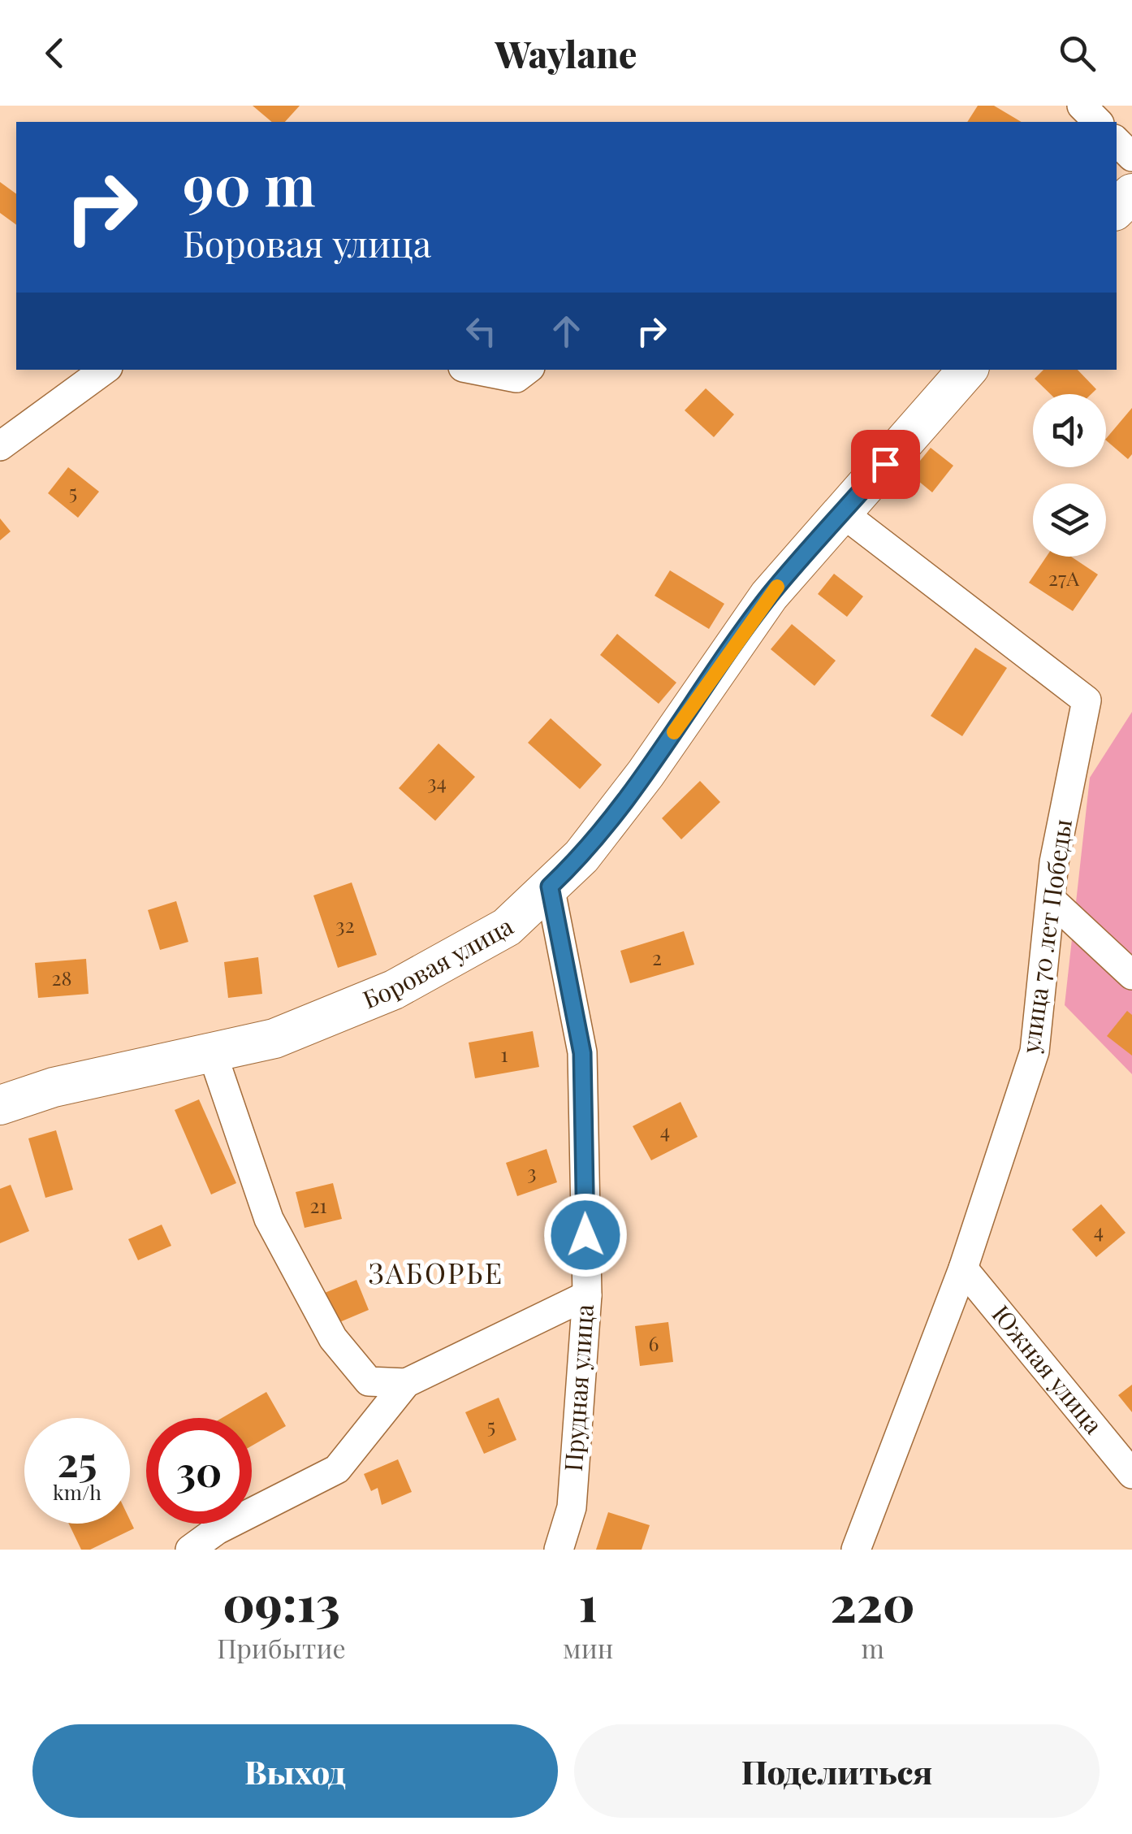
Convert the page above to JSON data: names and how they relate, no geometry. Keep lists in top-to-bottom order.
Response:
{
  "streets": {
    "main road": ["Боровая улица"],
    "street": ["улица 70 лет Победы", "Южная улица", "Прудная улица"]
  },
  "crossings": [
    ["улица 70 лет Победы", "Боровая улица"],
    ["улица 70 лет Победы", "Южная улица"],
    ["Боровая улица", "Прудная улица"]
  ],
  "districts": ["ЗАБОРЬЕ"],
  "house_numbers": [
    "5",
    "27А",
    "34",
    "32",
    "2",
    "28",
    "1",
    "4",
    "3",
    "21",
    "4",
    "6",
    "5"
  ],
  "page": {
    "header": "Waylane",
    "turn": ["90 m", "Боровая улица"],
    "speed": "25 km/h",
    "limit": "30",
    "eta": [
      "09:13",
      "Прибытие",
      "1",
      "мин",
      "220",
      "m"
    ],
    "buttons": ["Выход", "Поделиться"]
  }
}
